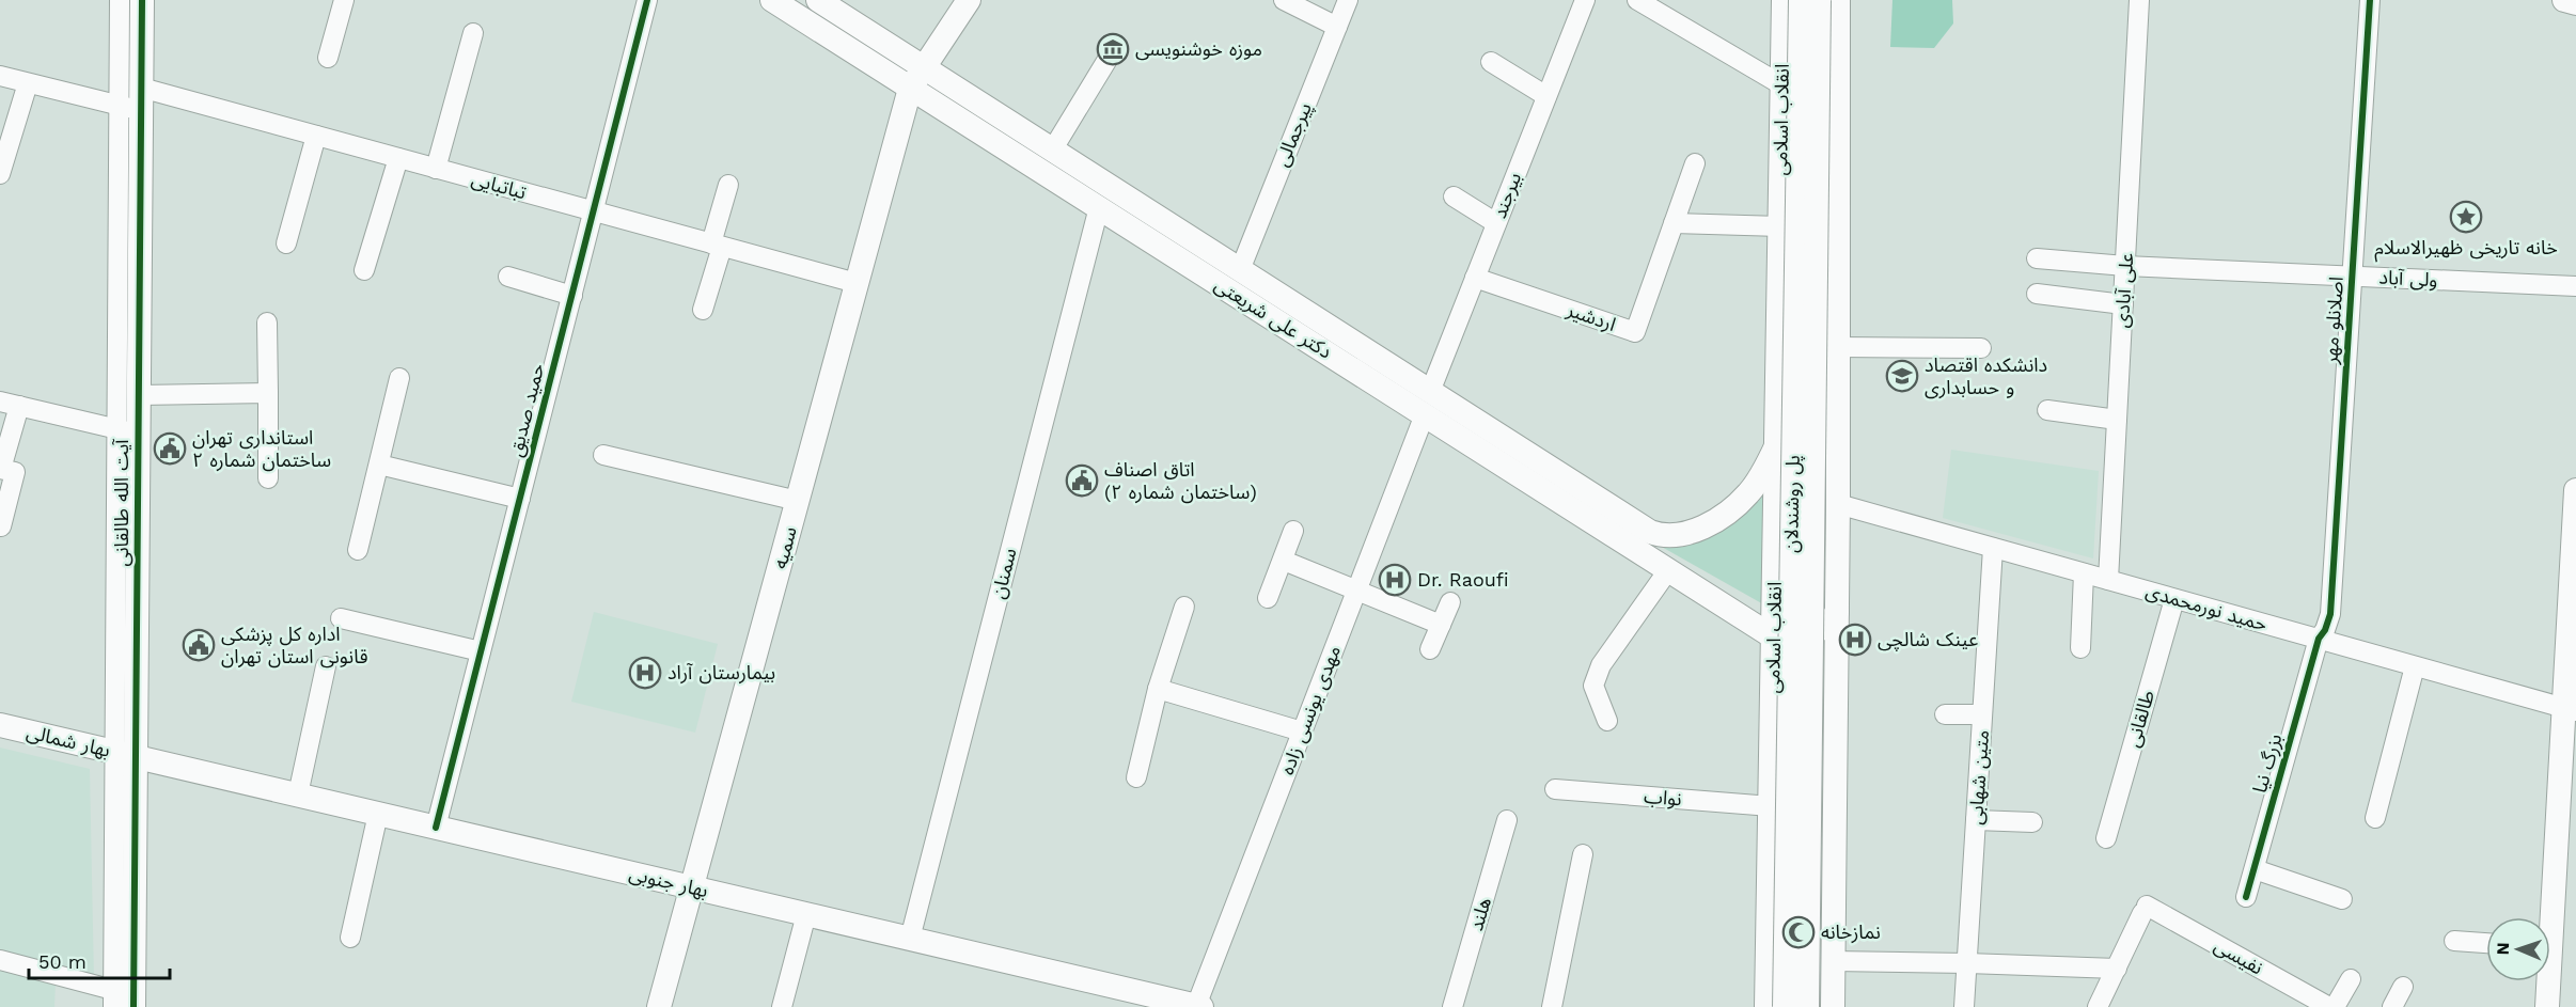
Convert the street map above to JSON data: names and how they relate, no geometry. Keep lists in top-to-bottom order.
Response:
{
  "streets": {
    "main road": [
      "انقلاب اسلامی",
      "دکتر علی شریعتی",
      "آیت الله طالقانی",
      "پل روشندلان",
      "سمیه",
      "بهار شمالی",
      "بهار جنوبی"
    ],
    "street": [
      "پیرجمالی",
      "تباتبایی",
      "بیرجند",
      "ولی آباد",
      "علی آبادی",
      "اردشیر",
      "اصلانلو مهر",
      "حمید صدیق",
      "سمنان",
      "حمید نورمحمدی",
      "مهدی یونسی زاده",
      "طالقانی",
      "بزرگ نیا",
      "متین شهابی",
      "نواب",
      "هلند",
      "نفیسی"
    ]
  },
  "crossings": [
    ["انقلاب اسلامی", "دکتر علی شریعتی"],
    ["انقلاب اسلامی", "پل روشندلان"],
    ["انقلاب اسلامی", "نواب"],
    ["پیرجمالی", "دکتر علی شریعتی"],
    ["تباتبایی", "حمید صدیق"],
    ["تباتبایی", "آیت الله طالقانی"],
    ["تباتبایی", "سمیه"],
    ["بیرجند", "اردشیر"],
    ["بیرجند", "دکتر علی شریعتی"],
    ["بیرجند", "مهدی یونسی زاده"],
    ["ولی آباد", "علی آبادی"],
    ["ولی آباد", "اصلانلو مهر"],
    ["علی آبادی", "حمید نورمحمدی"],
    ["دکتر علی شریعتی", "سمیه"],
    ["دکتر علی شریعتی", "سمنان"],
    ["دکتر علی شریعتی", "مهدی یونسی زاده"],
    ["اصلانلو مهر", "حمید نورمحمدی"],
    ["اصلانلو مهر", "بزرگ نیا"],
    ["حمید صدیق", "بهار جنوبی"],
    ["آیت الله طالقانی", "بهار شمالی"],
    ["آیت الله طالقانی", "بهار جنوبی"],
    ["سمیه", "بهار جنوبی"],
    ["سمنان", "بهار جنوبی"],
    ["حمید نورمحمدی", "طالقانی"],
    ["حمید نورمحمدی", "بزرگ نیا"],
    ["حمید نورمحمدی", "متین شهابی"],
    ["مهدی یونسی زاده", "بهار جنوبی"],
    ["بهار شمالی", "بهار جنوبی"]
  ],
  "places": {
    "museum": ["موزه خوشنویسی"],
    "place": ["خانه تاریخی ظهیرالاسلام"],
    "school or university": ["دانشکده اقتصاد و حسابداری"],
    "public building": ["استانداری تهران ساختمان شماره ۲", "اتاق اصناف (ساختمان شماره ۲)", "اداره کل پزشکی قانونی استان تهران"],
    "hospital": ["Dr. Raoufi", "عينک شالچی", "بیمارستان آراد"],
    "mosque": ["نمازخانه"]
  },
  "scale_bar": "50 m",
  "north": "left"
}
